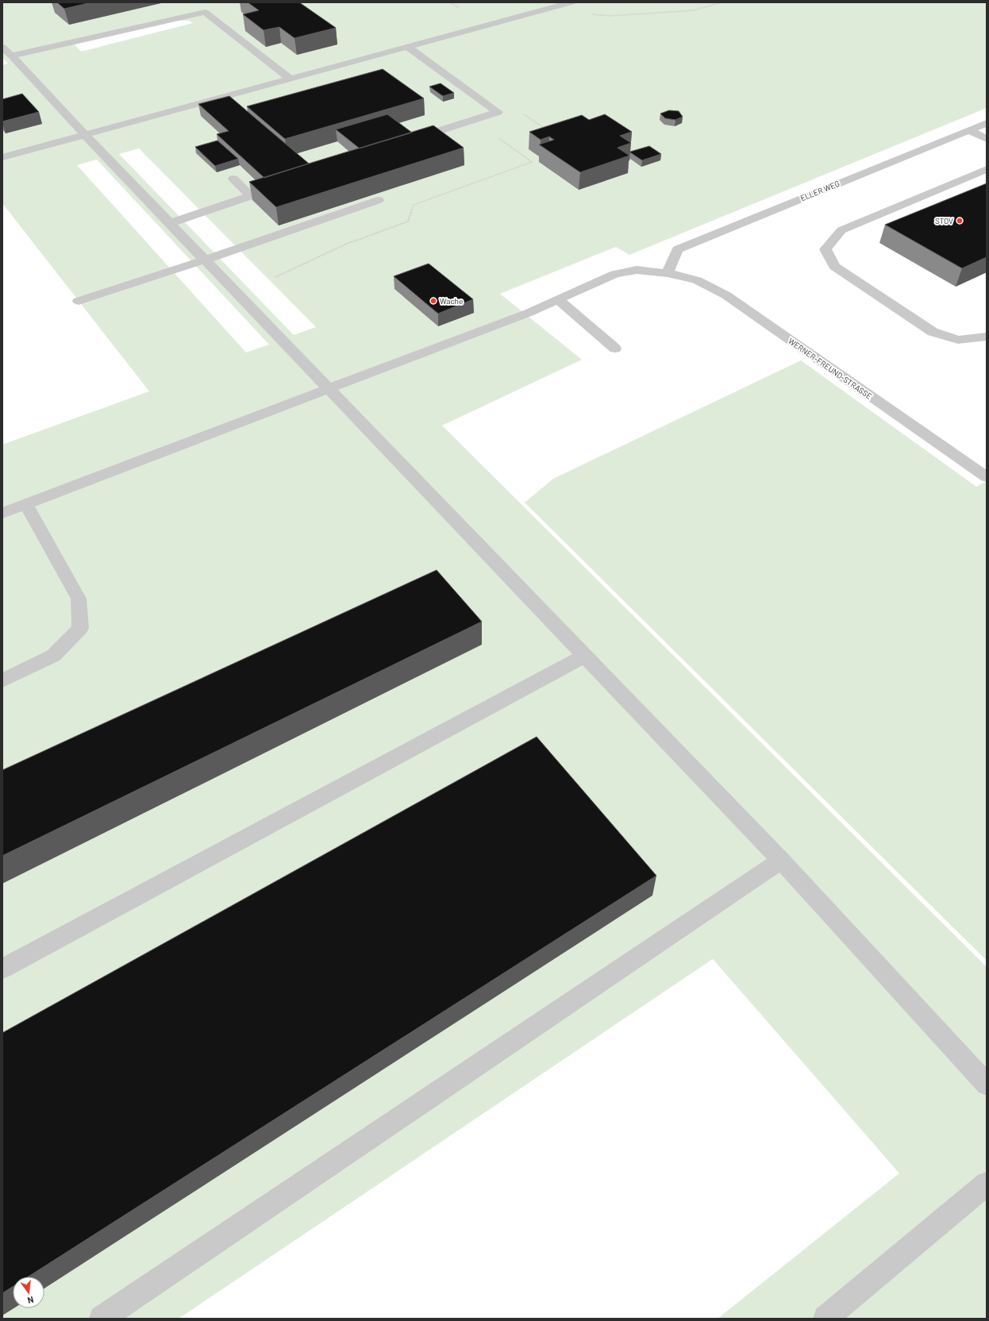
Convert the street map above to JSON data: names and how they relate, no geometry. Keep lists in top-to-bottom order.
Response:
{
  "streets": {
    "street": ["ELLER WEG", "WERNER-FREUND-STRASSE"]
  },
  "crossings": [
    ["ELLER WEG", "WERNER-FREUND-STRASSE"]
  ],
  "places": ["STOV", "Wache"],
  "north": "bottom"
}
